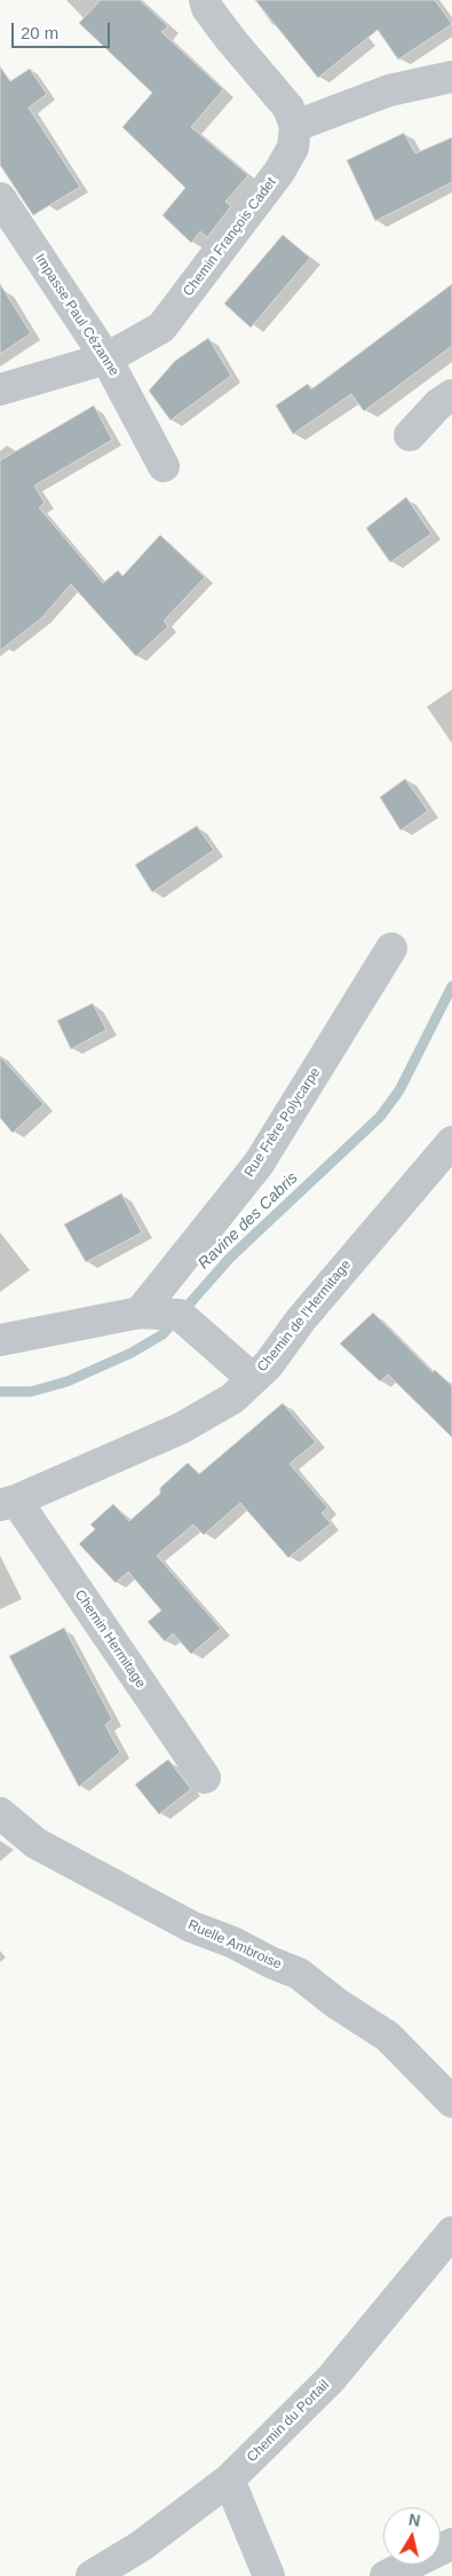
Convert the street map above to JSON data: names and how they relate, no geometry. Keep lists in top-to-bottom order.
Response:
{
  "streets": {
    "street": [
      "Chemin François Cadet",
      "Impasse Paul Cézanne",
      "Rue Frère Polycarpe",
      "Chemin de l'Hermitage",
      "Chemin Hermitage",
      "Ruelle Ambroise",
      "Chemin du Portail"
    ]
  },
  "crossings": [
    ["Chemin François Cadet", "Impasse Paul Cézanne"],
    ["Chemin de l'Hermitage", "Chemin Hermitage"]
  ],
  "water": ["Ravine des Cabris"],
  "scale_bar": "20 m",
  "north": "top"
}
